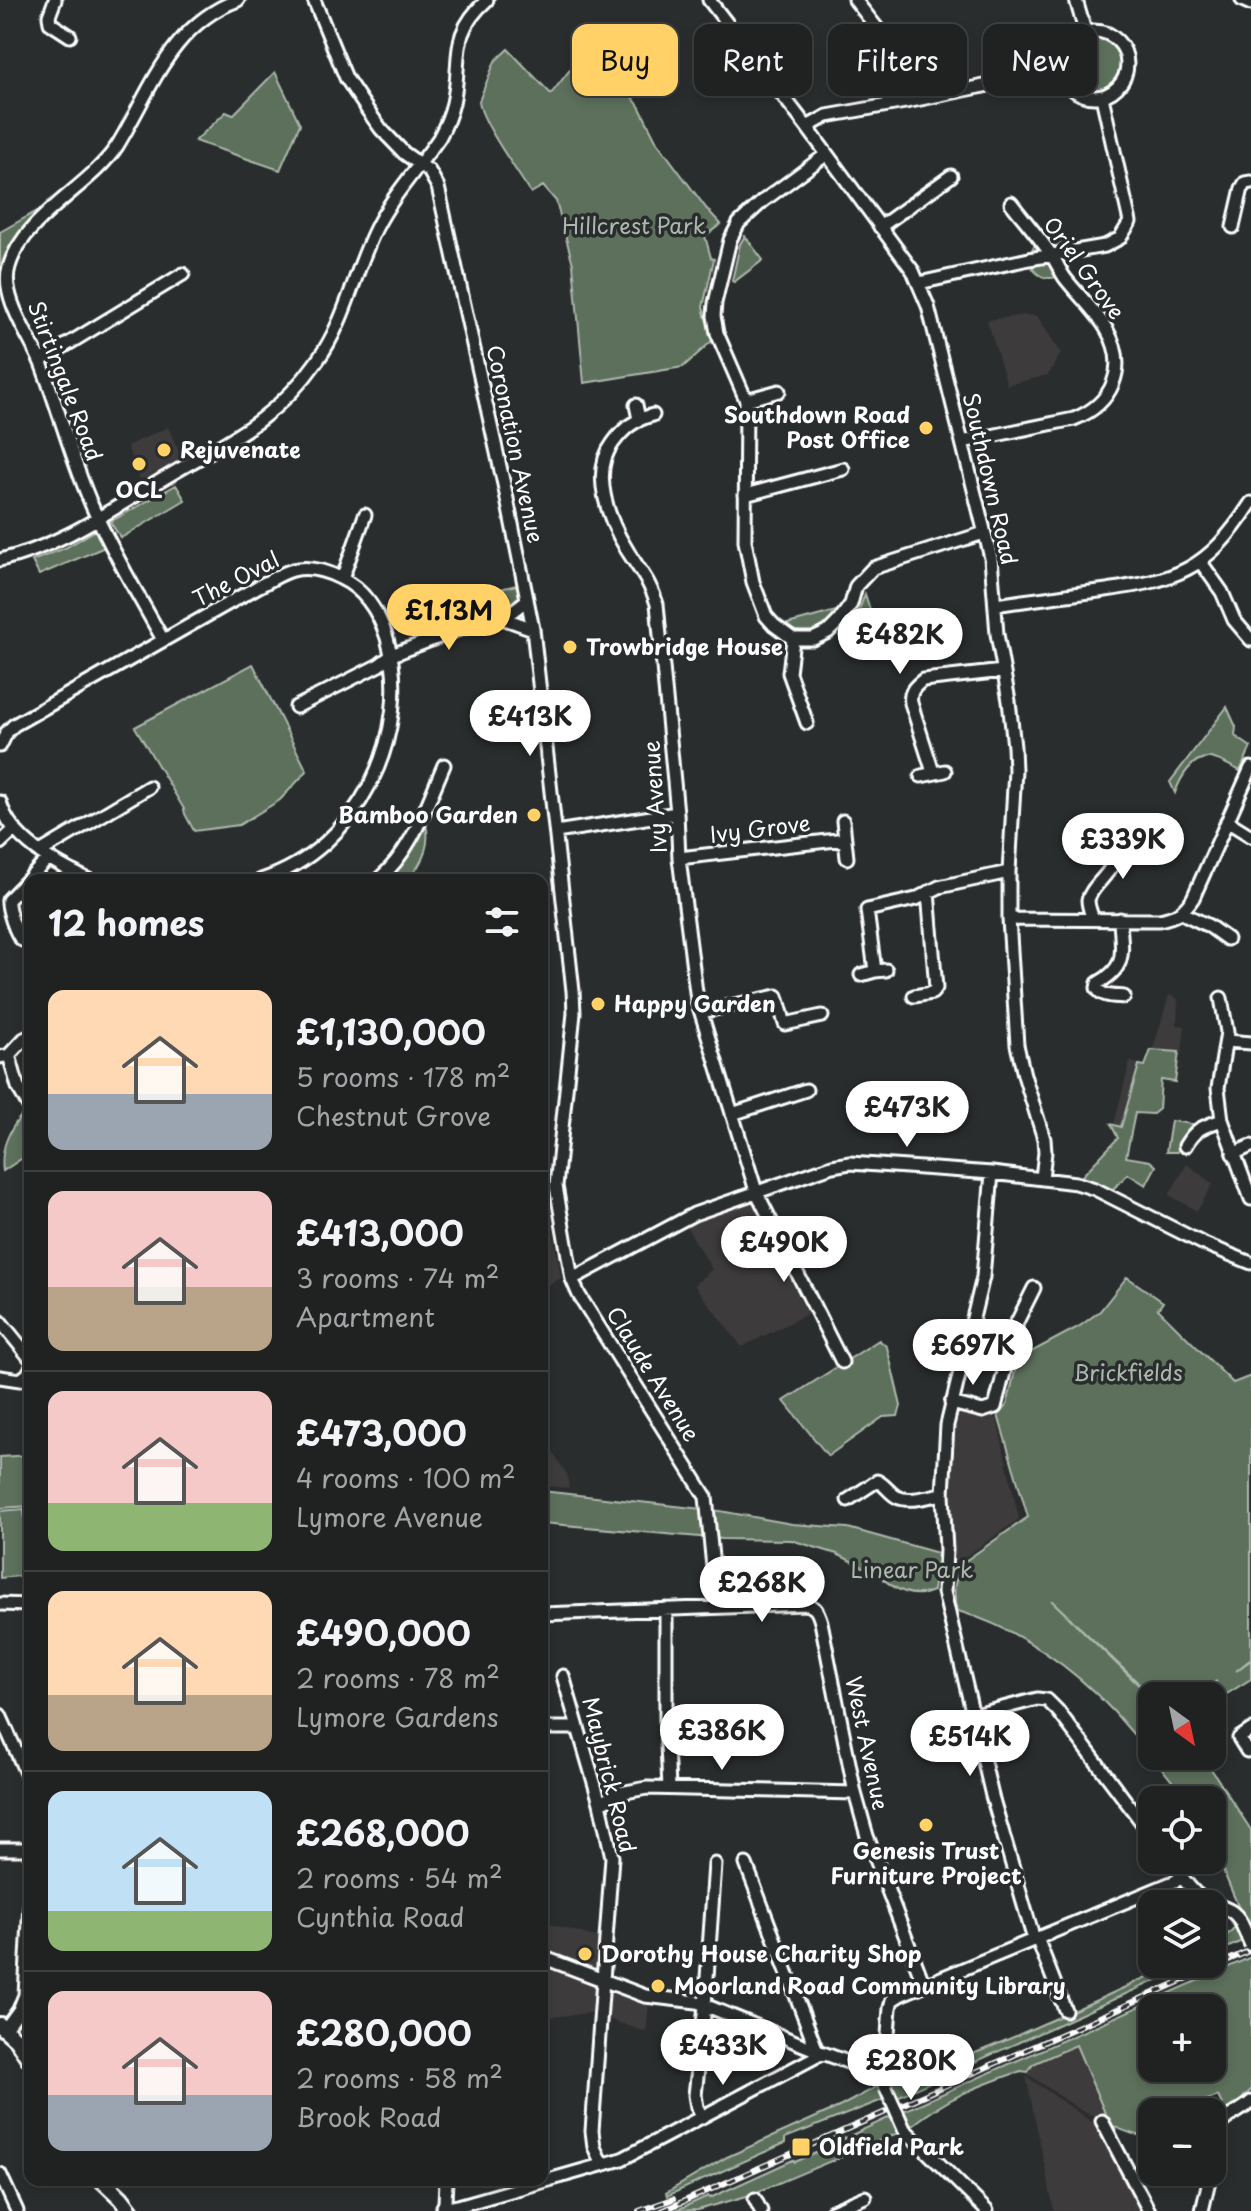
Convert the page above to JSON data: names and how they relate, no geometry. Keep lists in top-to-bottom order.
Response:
{
  "streets": {
    "street": [
      "Oriel Grove",
      "Stirtingale Road",
      "Coronation Avenue",
      "Southdown Road",
      "The Oval",
      "Ivy Avenue",
      "Ivy Grove",
      "Claude Avenue",
      "West Avenue",
      "Maybrick Road"
    ]
  },
  "crossings": [
    ["Oriel Grove", "Southdown Road"],
    ["Stirtingale Road", "The Oval"],
    ["Coronation Avenue", "Claude Avenue"],
    ["Ivy Avenue", "Ivy Grove"],
    ["Claude Avenue", "West Avenue"]
  ],
  "parks": ["Hillcrest Park", "Brickfields", "Linear Park"],
  "places": {
    "other": [
      "Southdown Road Post Office",
      "Rejuvenate",
      "OCL",
      "Trowbridge House",
      "Bamboo Garden",
      "Happy Garden",
      "Genesis Trust Furniture Project",
      "Dorothy House Charity Shop",
      "Moorland Road Community Library"
    ],
    "transit": ["Oldfield Park"]
  },
  "north": "bottom right",
  "page": {
    "chip": [
      "Buy",
      "Rent",
      "Filters",
      "New"
    ],
    "price": [
      "£1.13M",
      "£482K",
      "£413K",
      "£339K",
      "£473K",
      "£490K",
      "£697K",
      "£268K",
      "£386K",
      "£514K",
      "£433K",
      "£280K"
    ],
    "heading": "12 homes",
    "list": [
      {
        "name": "£1,130,000",
        "note": "5 rooms · 178 m² · Chestnut Grove"
      },
      {
        "name": "£413,000",
        "note": "3 rooms · 74 m² · Apartment"
      },
      {
        "name": "£473,000",
        "note": "4 rooms · 100 m² · Lymore Avenue"
      },
      {
        "name": "£490,000",
        "note": "2 rooms · 78 m² · Lymore Gardens"
      },
      {
        "name": "£268,000",
        "note": "2 rooms · 54 m² · Cynthia Road"
      },
      {
        "name": "£280,000",
        "note": "2 rooms · 58 m² · Brook Road"
      }
    ],
    "map_buttons": ["+", "−"]
  }
}
